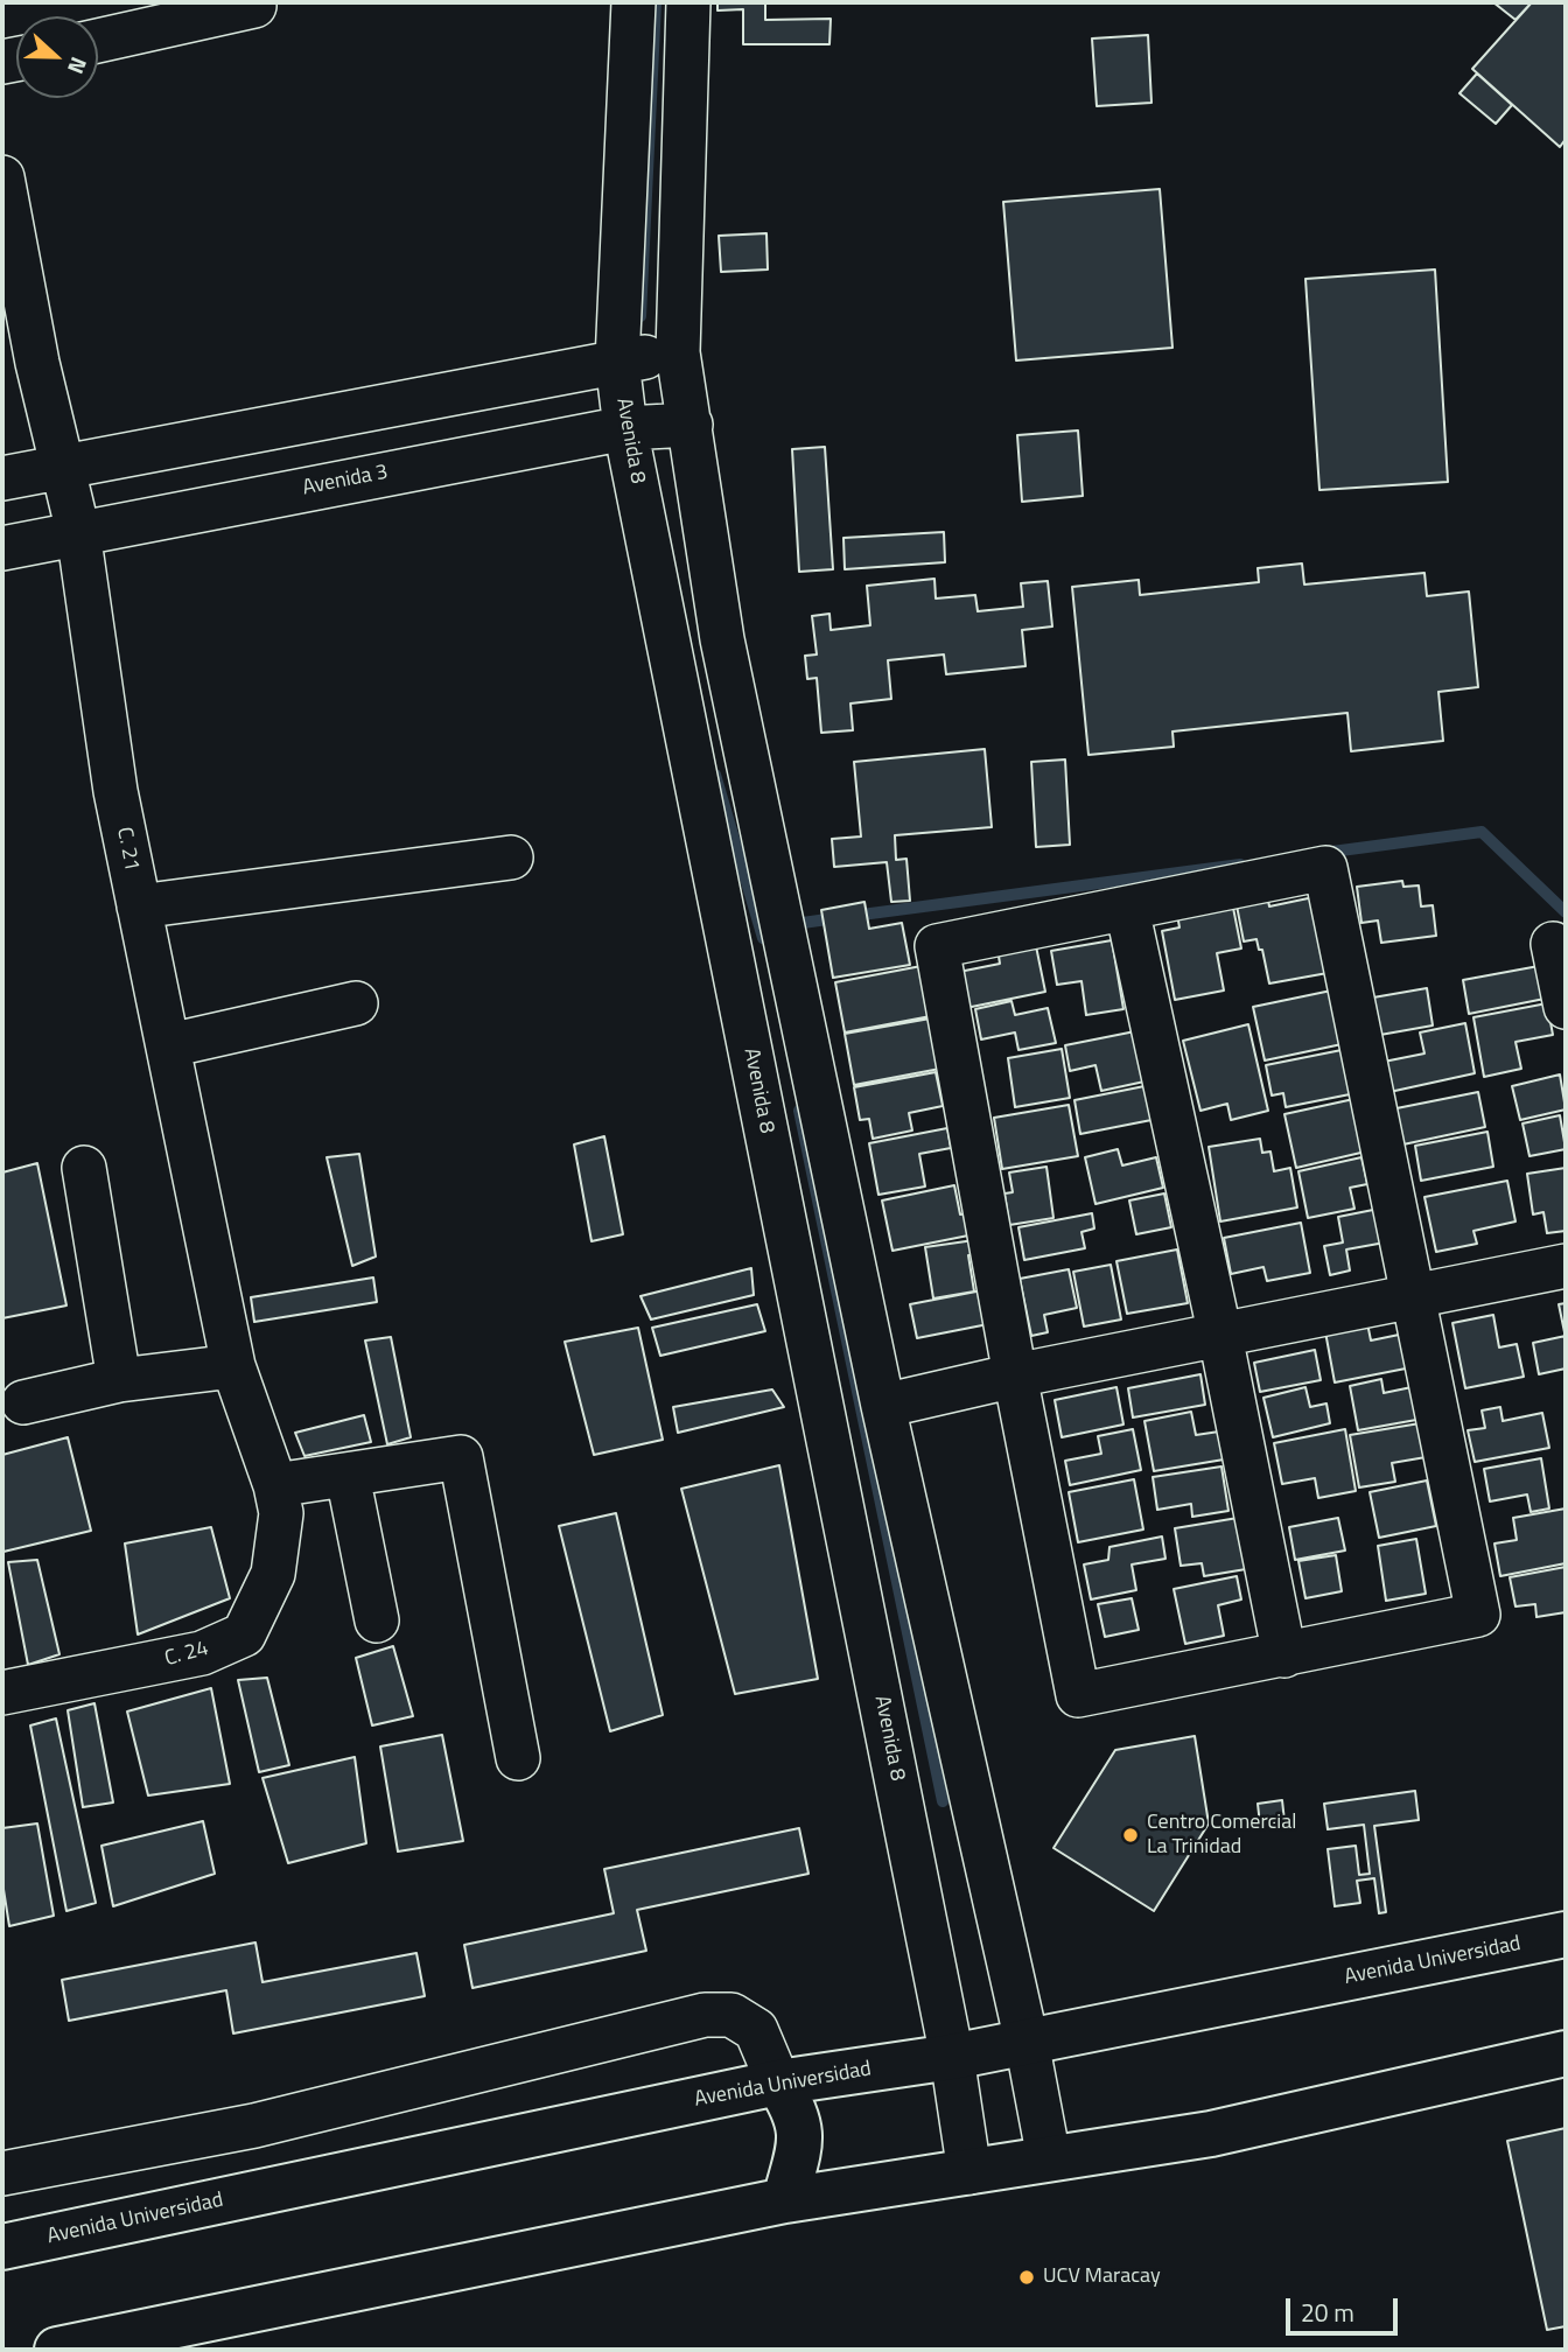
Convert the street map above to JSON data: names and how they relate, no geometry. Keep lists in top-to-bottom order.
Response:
{
  "streets": {
    "main road": ["Avenida Universidad"],
    "street": [
      "Avenida 8",
      "Avenida 3",
      "C. 21",
      "C. 24"
    ]
  },
  "crossings": [
    ["Avenida 8", "Avenida 3"],
    ["Avenida 8", "Avenida Universidad"],
    ["Avenida 3", "C. 21"],
    ["C. 21", "C. 24"]
  ],
  "places": ["Centro Comercial La Trinidad", "UCV Maracay"],
  "scale_bar": "20 m",
  "north": "right"
}
